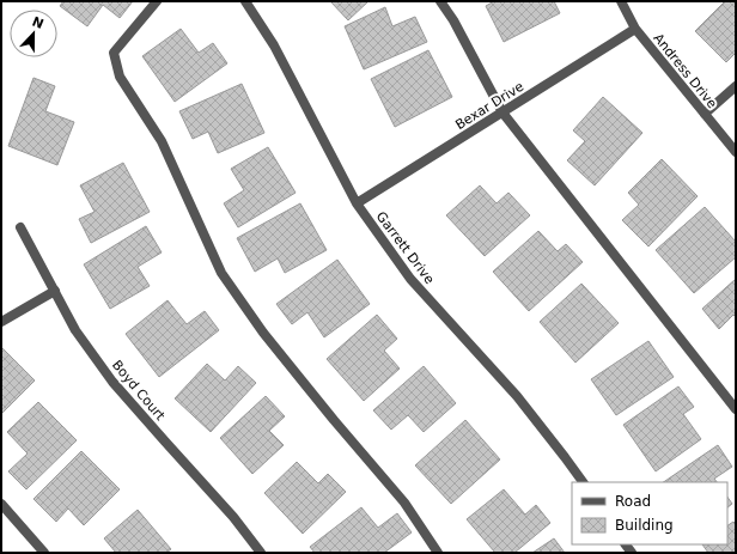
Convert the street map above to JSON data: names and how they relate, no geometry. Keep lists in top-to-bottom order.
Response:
{
  "streets": {
    "street": [
      "Andress Drive",
      "Bexar Drive",
      "Garrett Drive",
      "Boyd Court"
    ]
  },
  "crossings": [
    ["Andress Drive", "Bexar Drive"],
    ["Bexar Drive", "Garrett Drive"]
  ],
  "legend": ["Road", "Building"],
  "north": "top"
}
